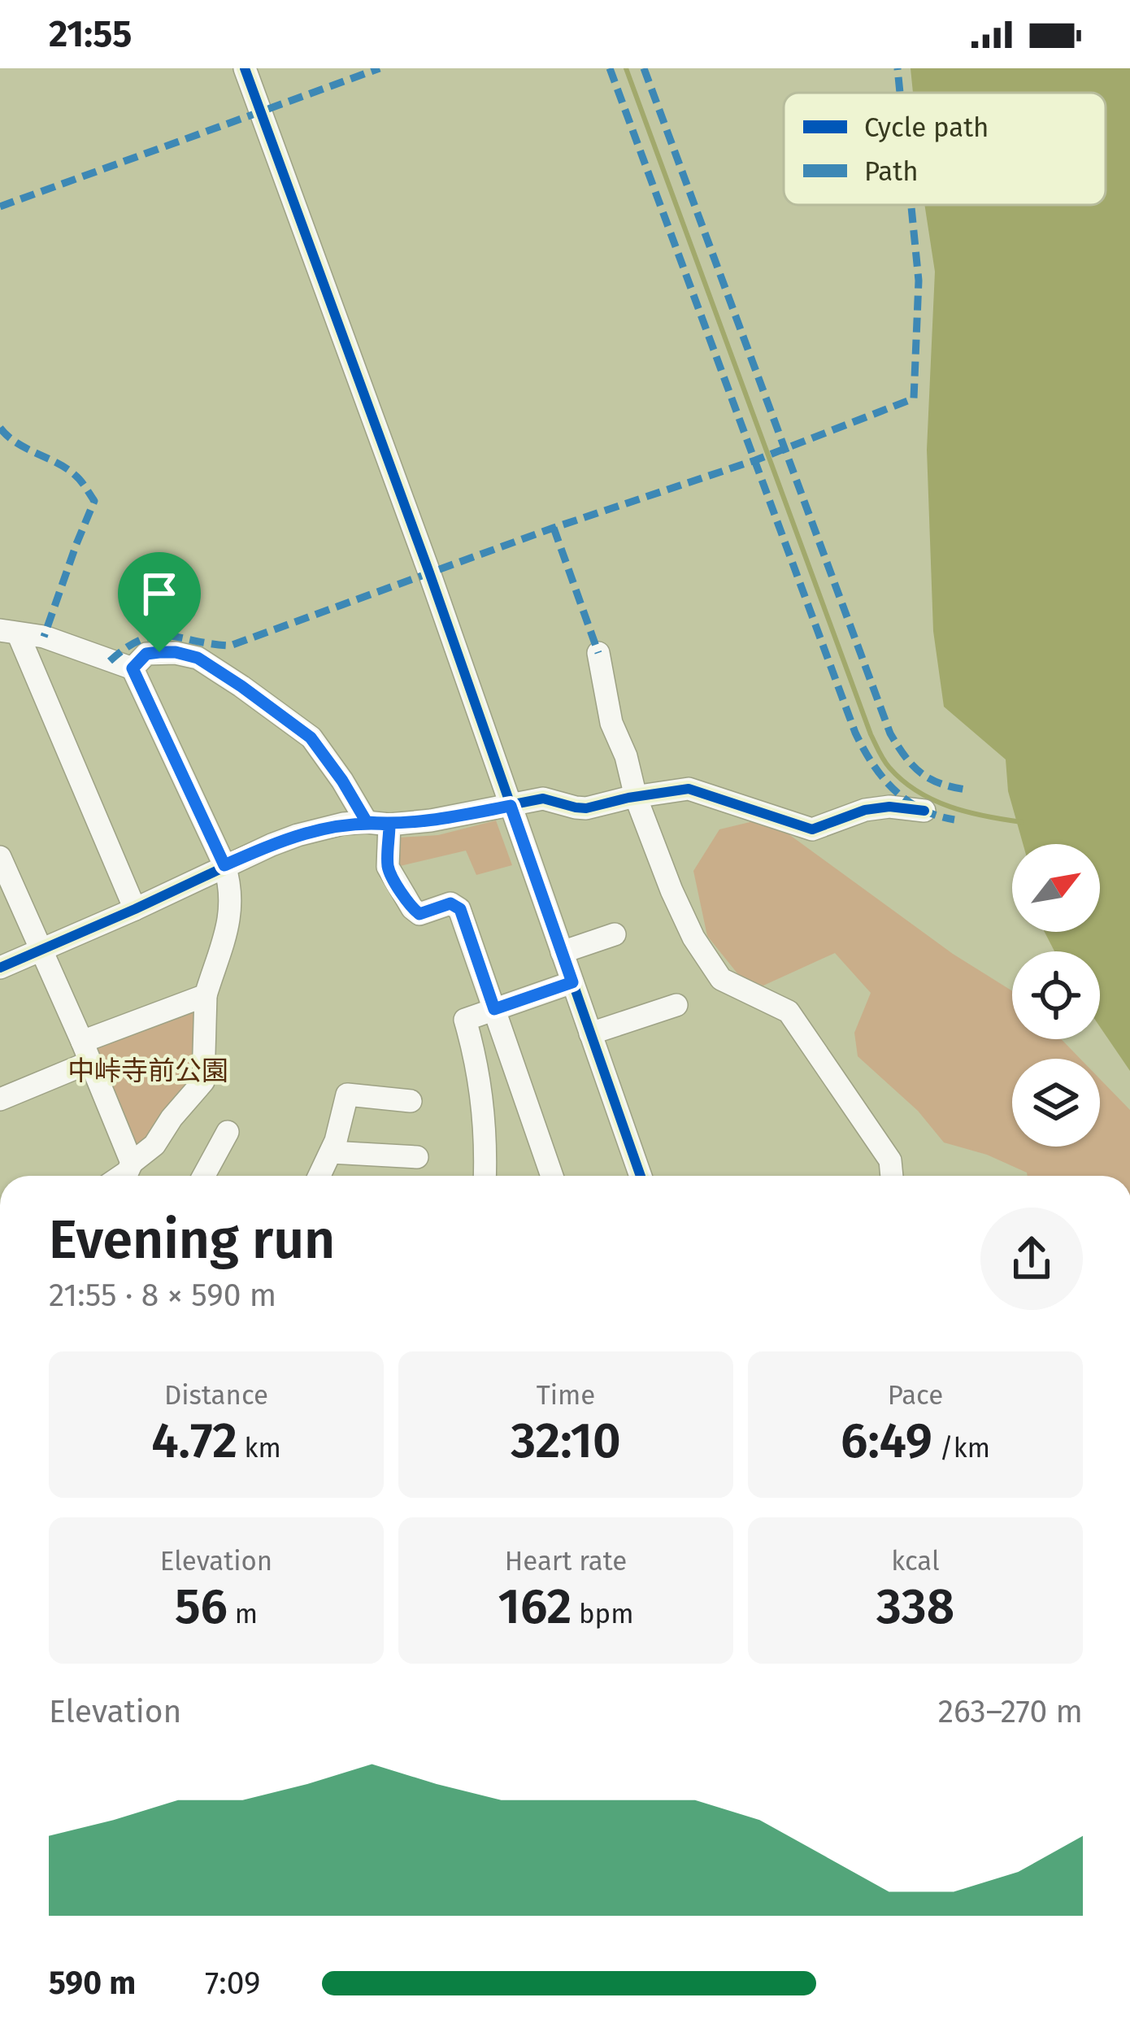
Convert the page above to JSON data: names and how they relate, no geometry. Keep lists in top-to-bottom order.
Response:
{
  "parks": ["中峠寺前公園"],
  "legend": ["Cycle path", "Path"],
  "north": "top right",
  "page": {
    "status": "21:55",
    "heading": ["Evening run", "21:55 · 8 × 590 m"],
    "stats": [
      ["Distance", "4.72 km"],
      ["Time", "32:10"],
      ["Pace", "6:49 /km"],
      ["Elevation", "56 m"],
      ["Heart rate", "162 bpm"],
      ["kcal", "338"]
    ],
    "chart": ["Elevation", "263–270 m"],
    "list": [
      {
        "name": "590 m",
        "note": "7:09"
      }
    ]
  }
}
